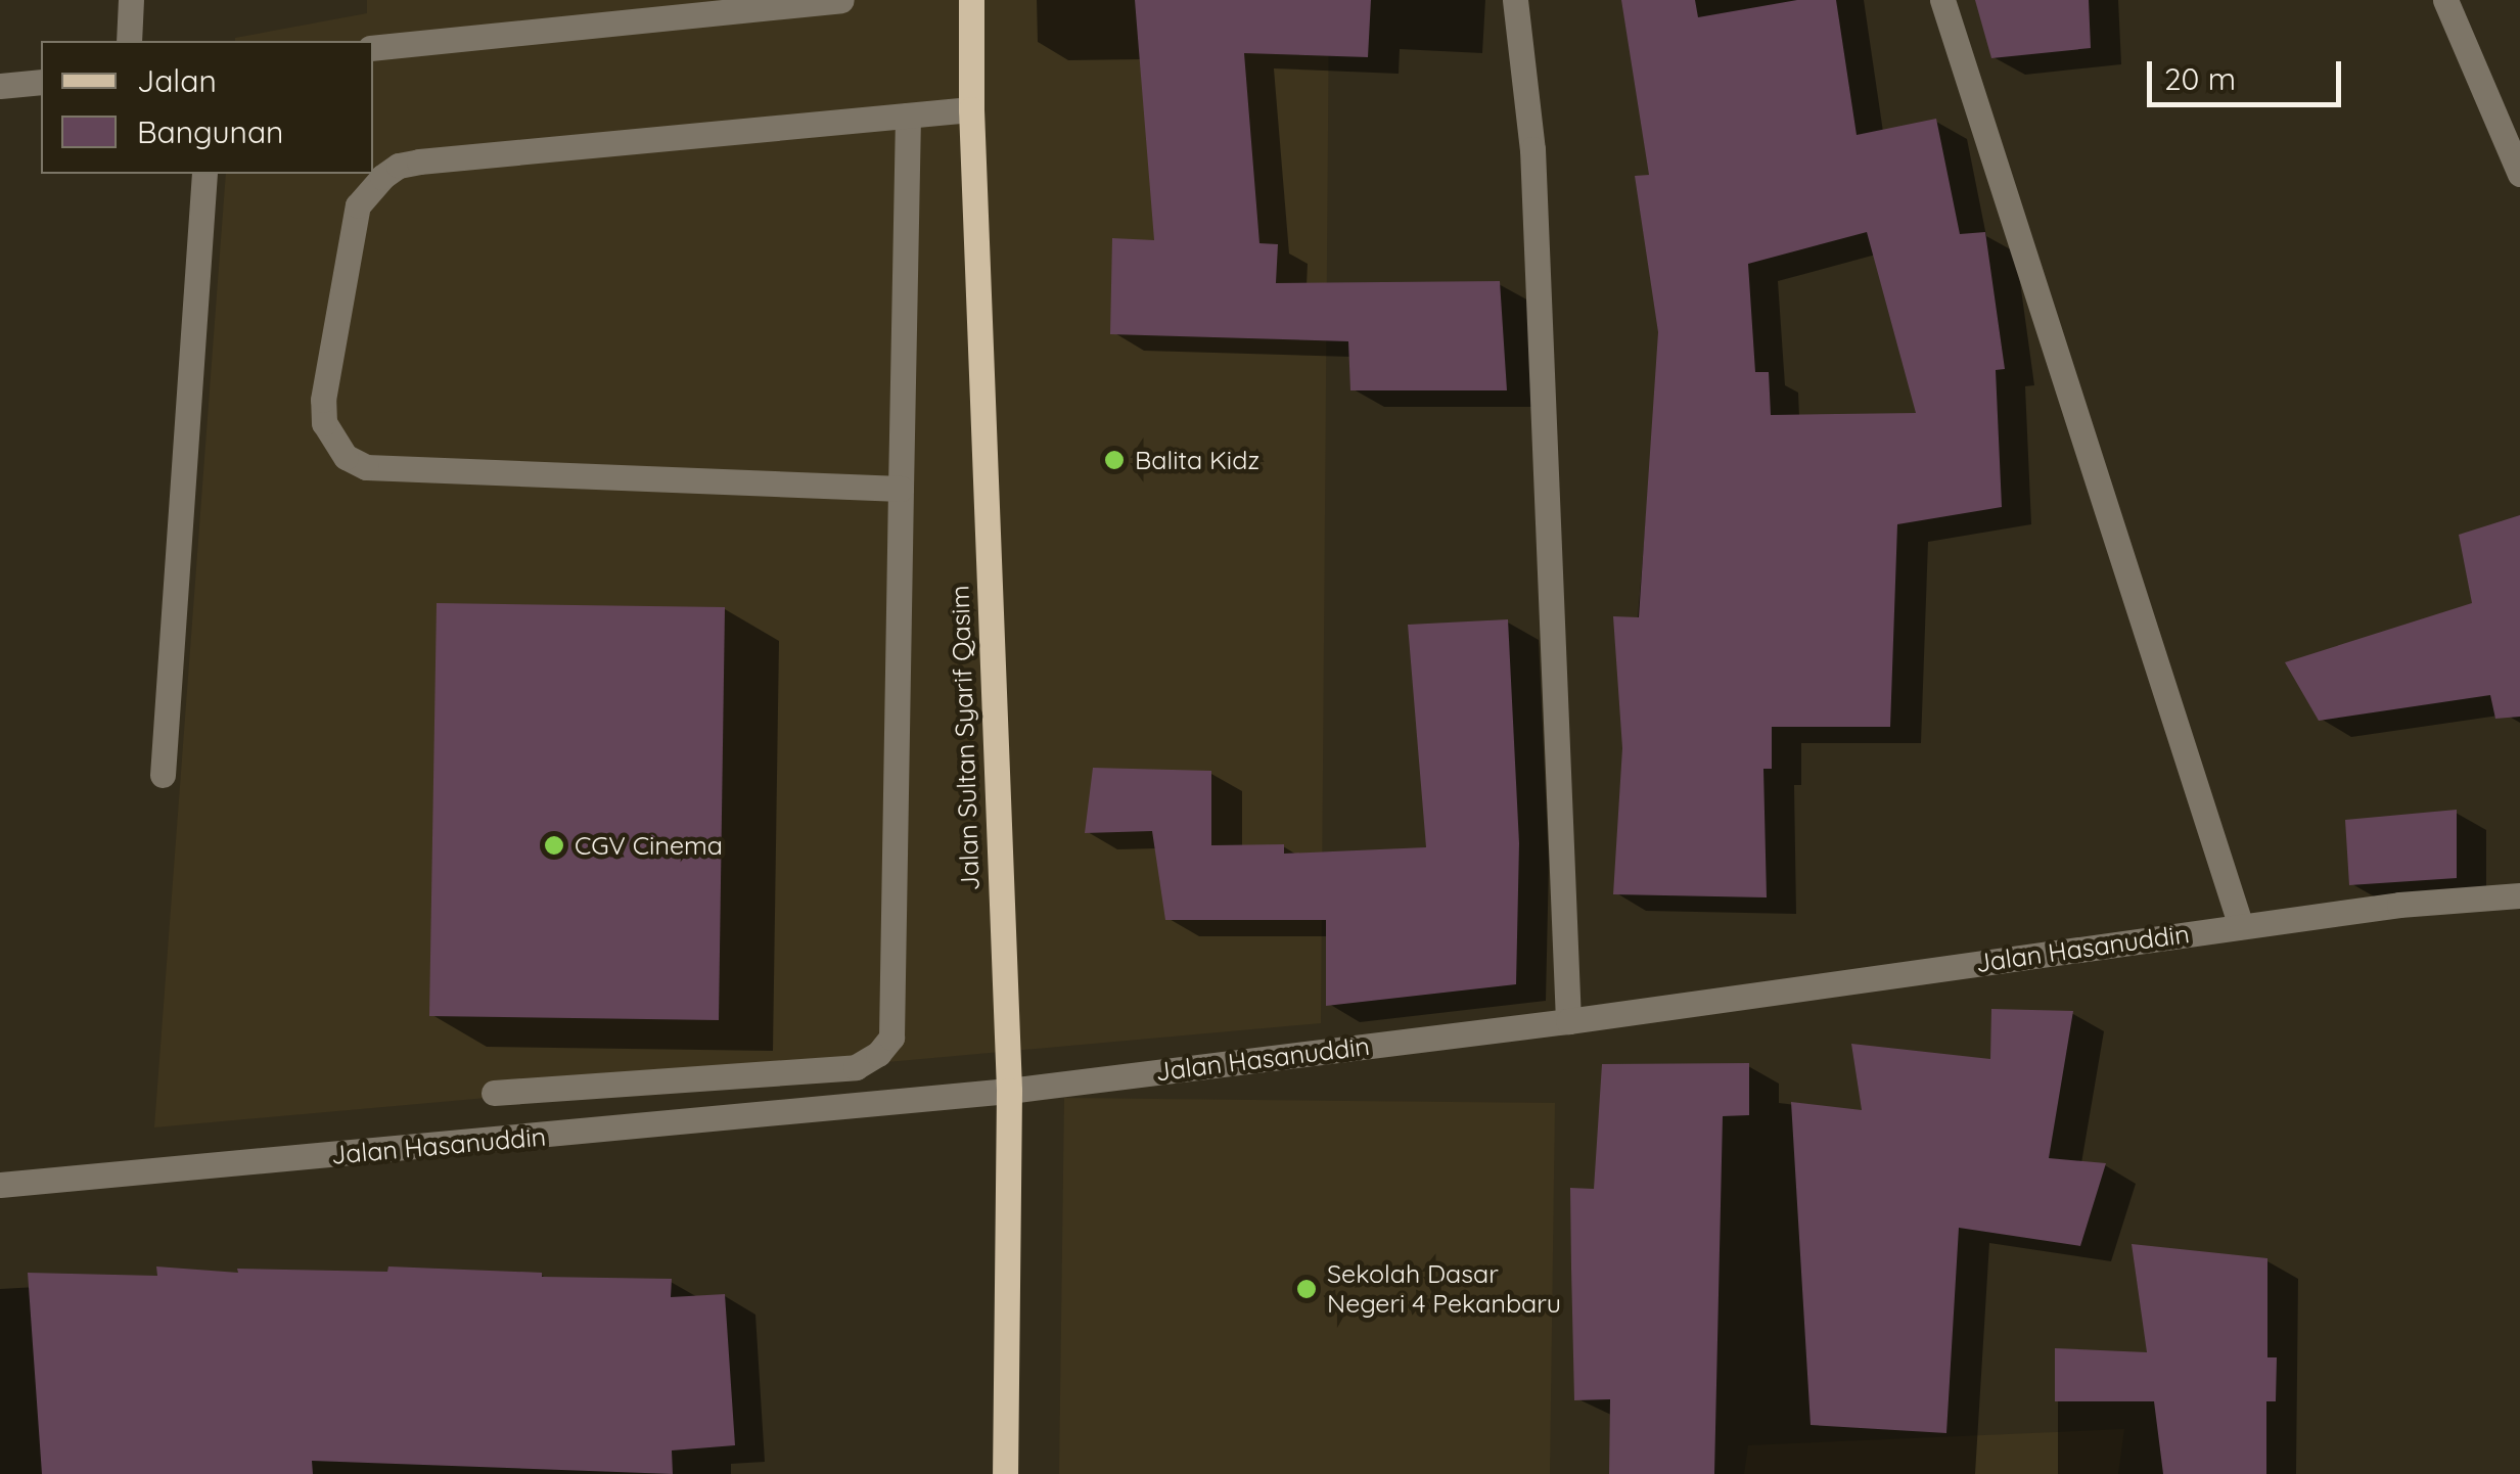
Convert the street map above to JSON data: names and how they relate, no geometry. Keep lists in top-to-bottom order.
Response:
{
  "streets": {
    "main road": ["Jalan Sultan Syarif Qasim"],
    "street": ["Jalan Hasanuddin"]
  },
  "crossings": [
    ["Jalan Sultan Syarif Qasim", "Jalan Hasanuddin"]
  ],
  "places": ["Balita Kidz", "CGV Cinema", "Sekolah Dasar Negeri 4 Pekanbaru"],
  "legend": ["Jalan", "Bangunan"],
  "scale_bar": "20 m"
}
